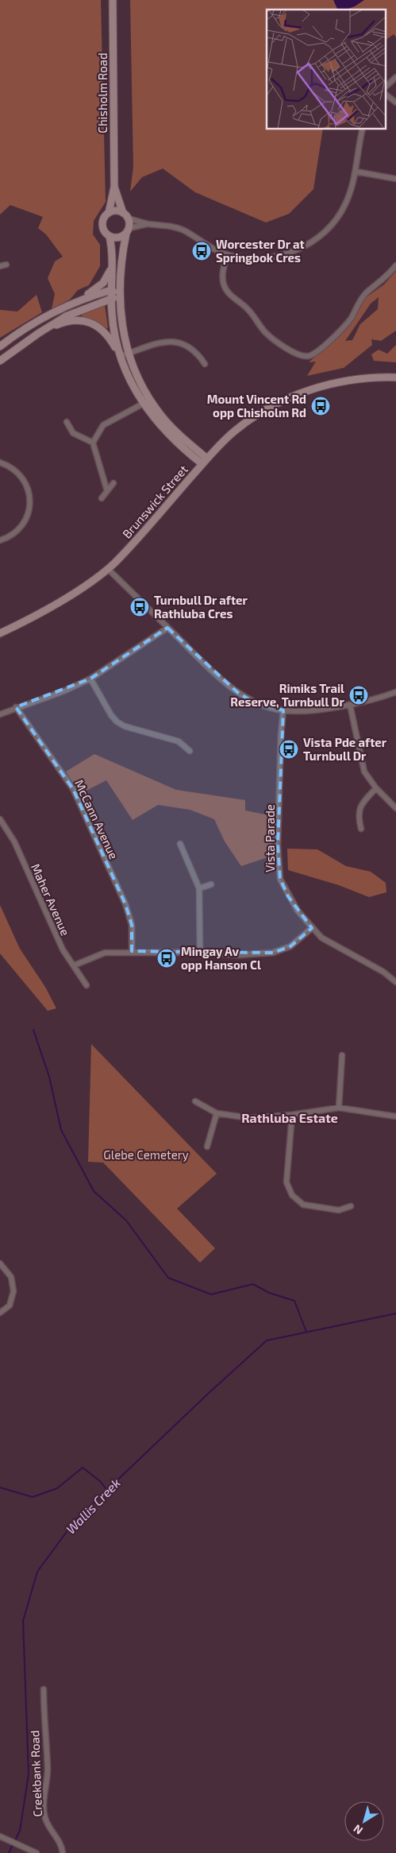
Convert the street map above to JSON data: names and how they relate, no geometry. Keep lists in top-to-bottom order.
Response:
{
  "streets": {
    "main road": ["Chisholm Road", "Brunswick Street"],
    "street": [
      "McCann Avenue",
      "Vista Parade",
      "Maher Avenue",
      "Creekbank Road"
    ]
  },
  "districts": ["Rathluba Estate"],
  "water": ["Wallis Creek"],
  "parks": ["Glebe Cemetery"],
  "places": {
    "bus stop": [
      "Worcester Dr at Springbok Cres",
      "Mount Vincent Rd opp Chisholm Rd",
      "Turnbull Dr after Rathluba Cres",
      "Rimiks Trail Reserve, Turnbull Dr",
      "Vista Pde after Turnbull Dr",
      "Mingay Av opp Hanson Cl"
    ]
  },
  "north": "bottom left"
}
